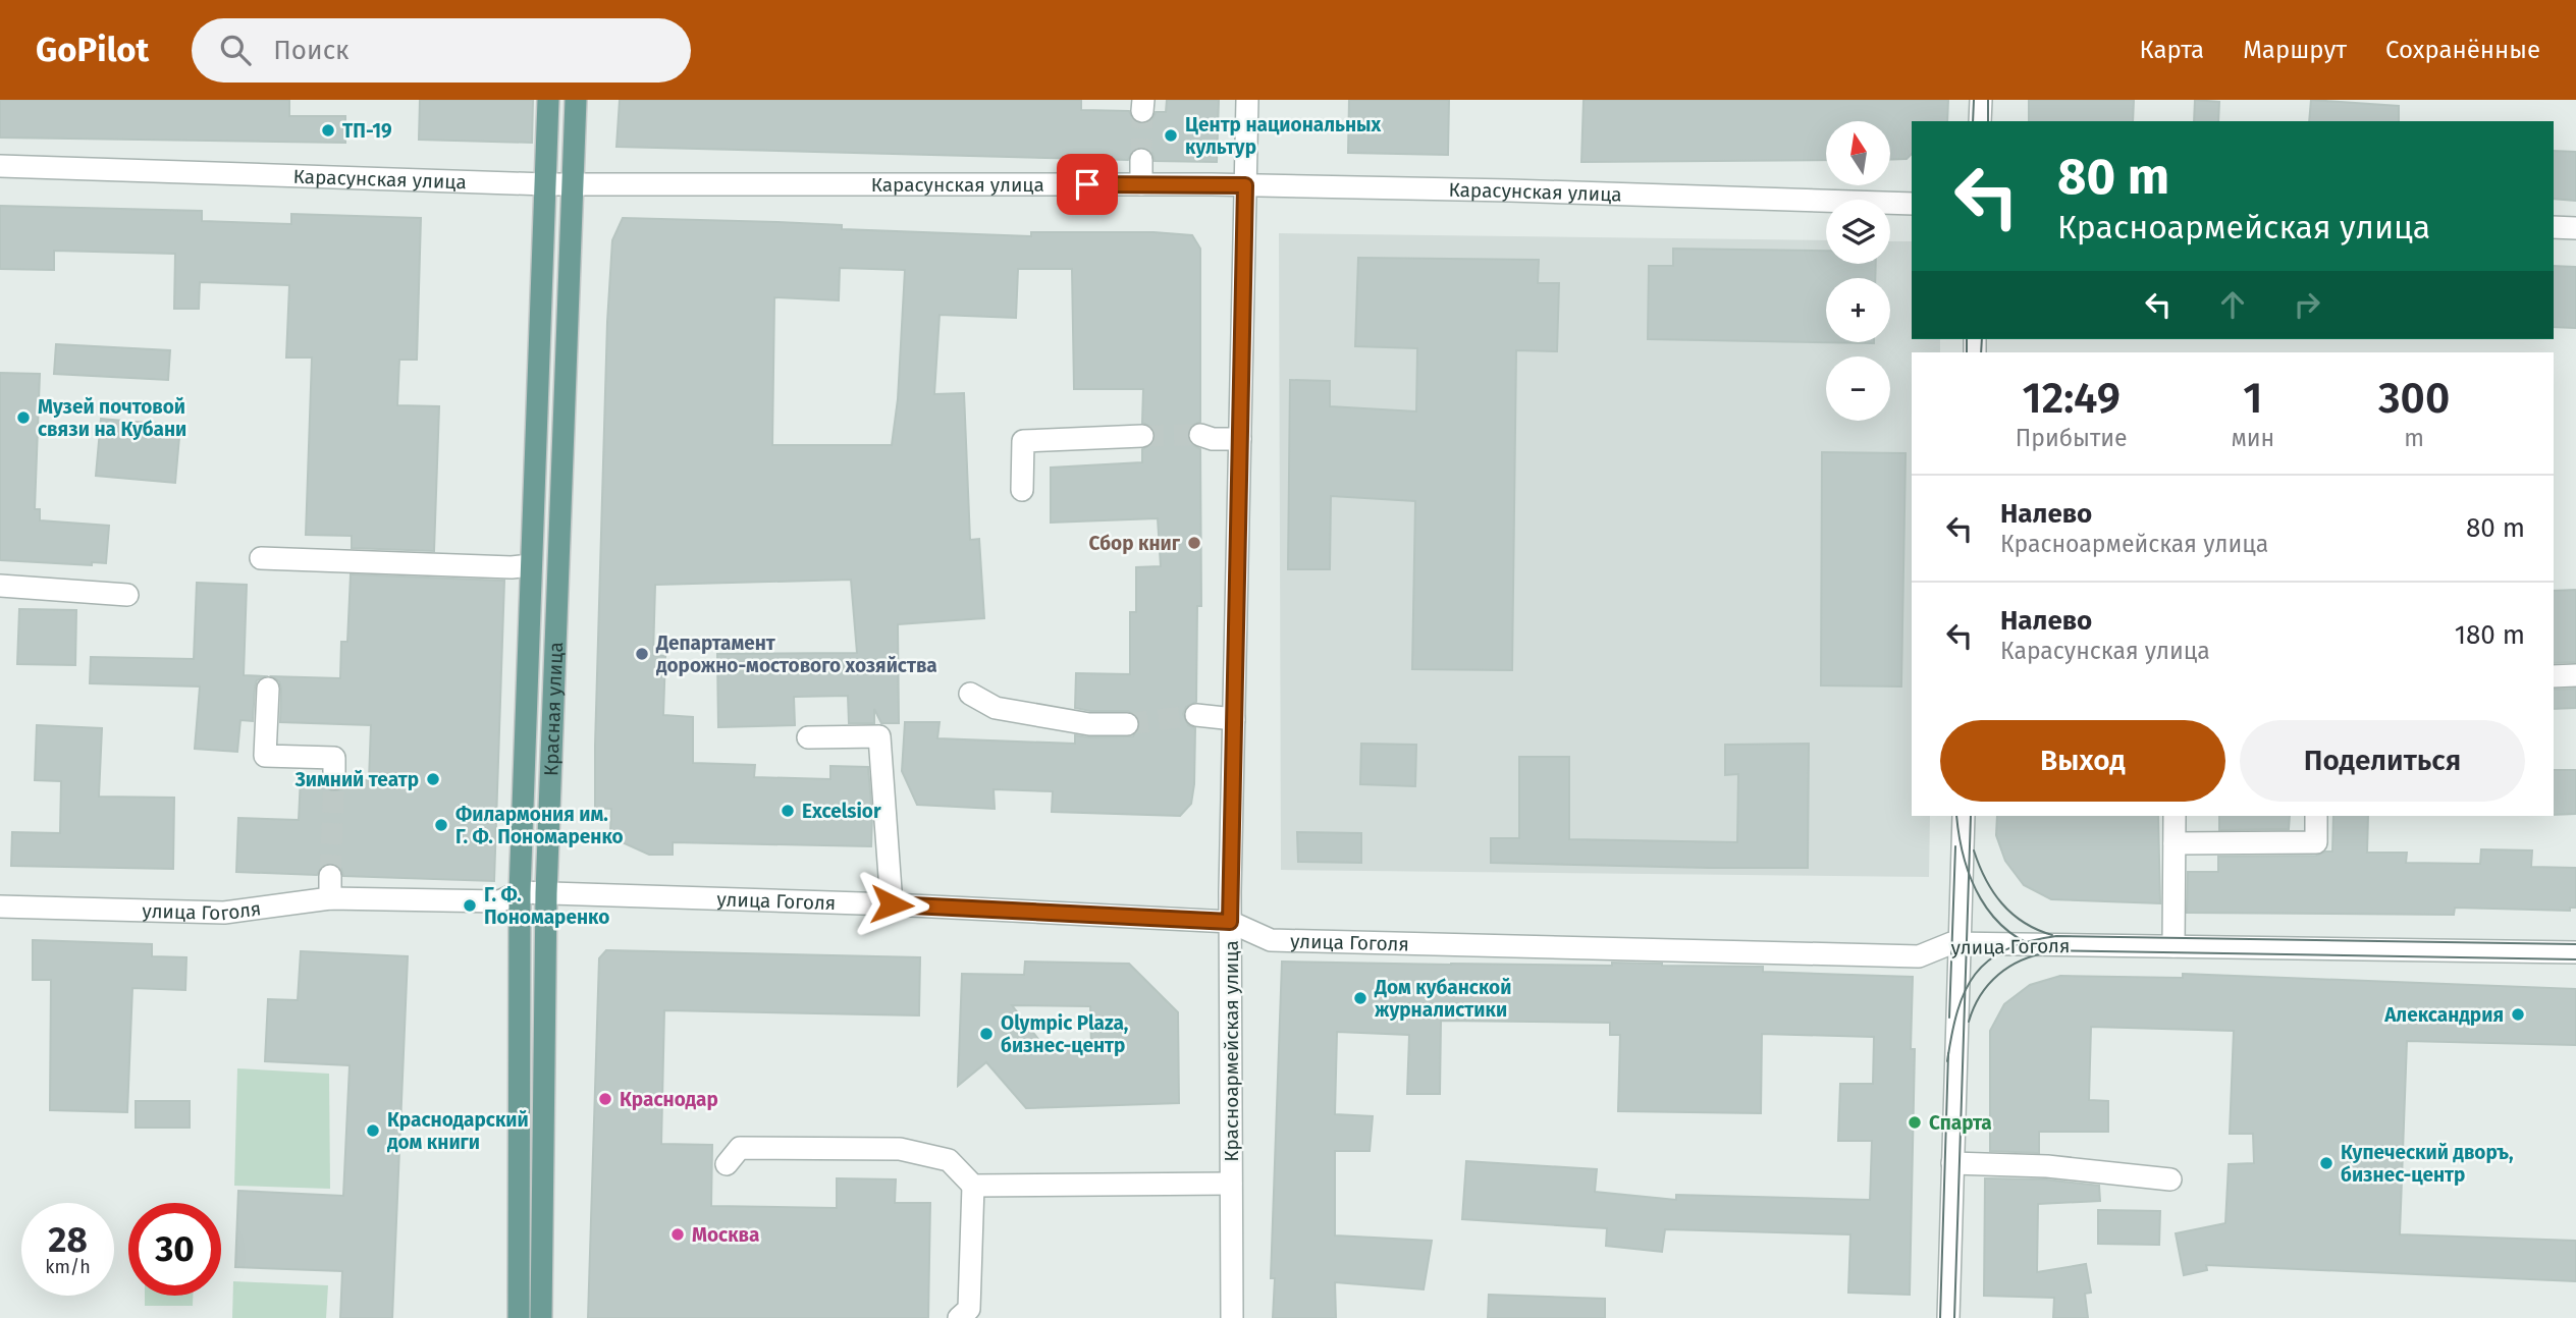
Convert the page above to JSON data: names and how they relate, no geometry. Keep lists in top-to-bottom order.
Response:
{
  "streets": {
    "main road": ["Красная улица"],
    "street": ["Карасунская улица", "улица Гоголя", "Красноармейская улица"]
  },
  "crossings": [
    ["Карасунская улица", "Красная улица"],
    ["Карасунская улица", "Красноармейская улица"],
    ["Красная улица", "улица Гоголя"],
    ["улица Гоголя", "Красноармейская улица"]
  ],
  "places": [
    "ТП-19",
    "Центр национальных культур",
    "Музей почтовой связи на Кубани",
    "Сбор книг",
    "Департамент дорожно-мостового хозяйства",
    "Зимний театр",
    "Excelsior",
    "Филармония им. Г. Ф. Пономаренко",
    "Г. Ф. Пономаренко",
    "Дом кубанской журналистики",
    "Александрия",
    "Olympic Plaza, бизнес-центр",
    "Краснодар",
    "Спарта",
    "Краснодарский дом книги",
    "Купеческий дворъ, бизнес-центр",
    "Москва"
  ],
  "north": "top",
  "page": {
    "header": "GoPilot",
    "search": "Поиск",
    "nav": ["Карта", "Маршрут", "Сохранённые"],
    "map_buttons": ["+", "−"],
    "turn": ["80 m", "Красноармейская улица"],
    "eta": [
      "12:49",
      "Прибытие",
      "1",
      "мин",
      "300",
      "m"
    ],
    "list": [
      {
        "name": "Налево",
        "note": "Красноармейская улица",
        "value": "80 m"
      },
      {
        "name": "Налево",
        "note": "Карасунская улица",
        "value": "180 m"
      }
    ],
    "buttons": ["Выход", "Поделиться"],
    "speed": "28 km/h",
    "limit": "30"
  }
}
